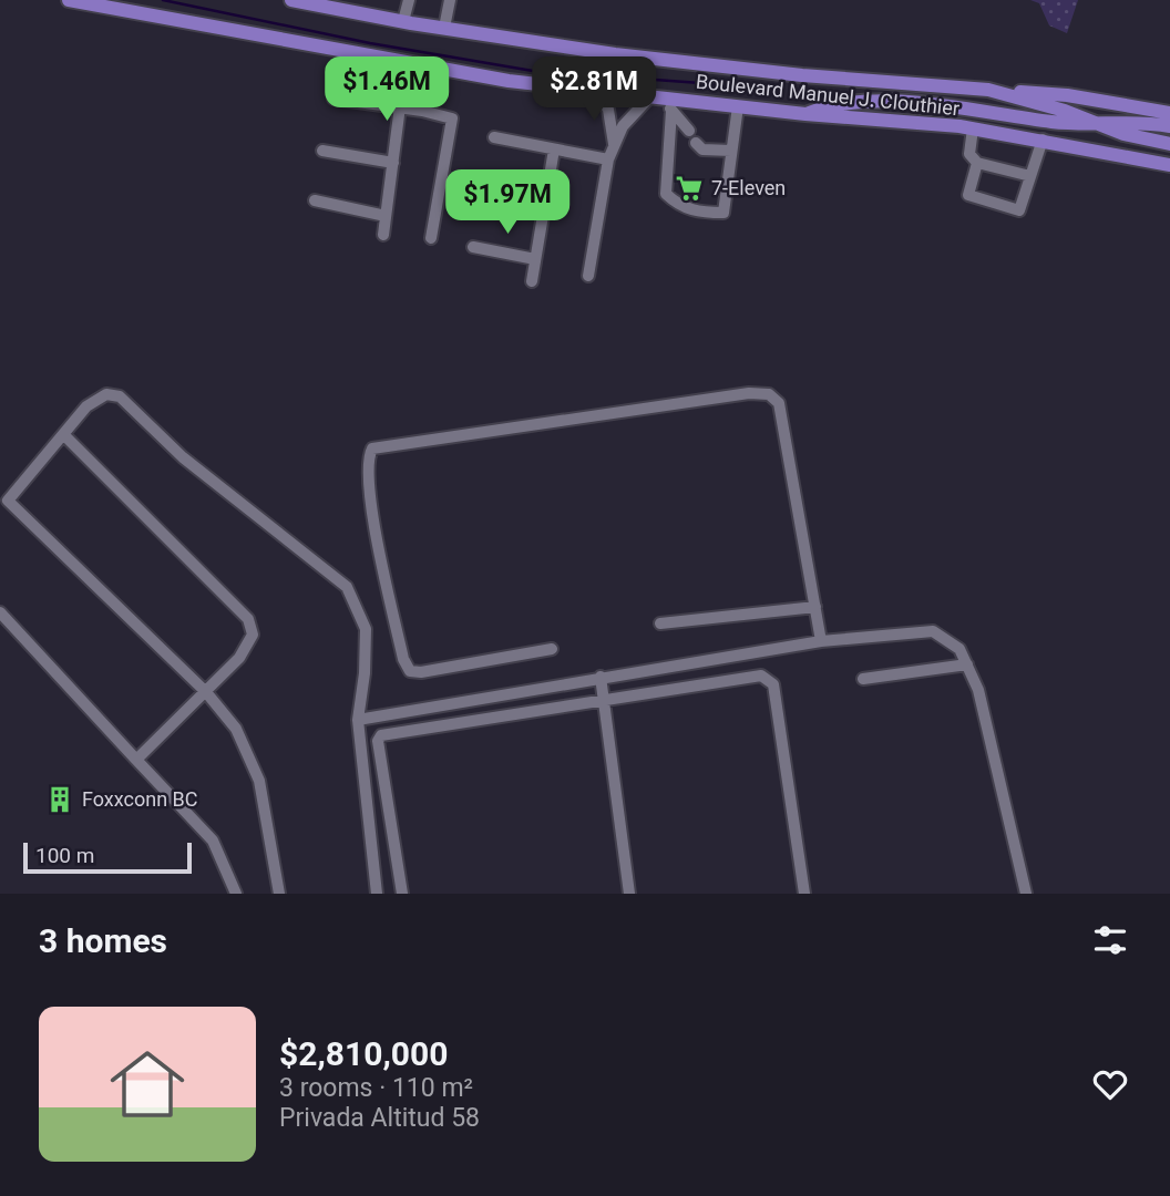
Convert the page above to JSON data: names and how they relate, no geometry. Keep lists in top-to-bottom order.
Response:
{
  "streets": {
    "main road": ["Boulevard Manuel J. Clouthier"]
  },
  "places": {
    "supermarket": ["7-Eleven"],
    "building": ["Foxxconn BC"]
  },
  "scale_bar": "100 m",
  "page": {
    "price": ["$1.46M", "$2.81M", "$1.97M"],
    "scale": "100 m",
    "heading": "3 homes",
    "list": [
      {
        "name": "$2,810,000",
        "note": "3 rooms · 110 m² · Privada Altitud 58"
      }
    ]
  }
}
